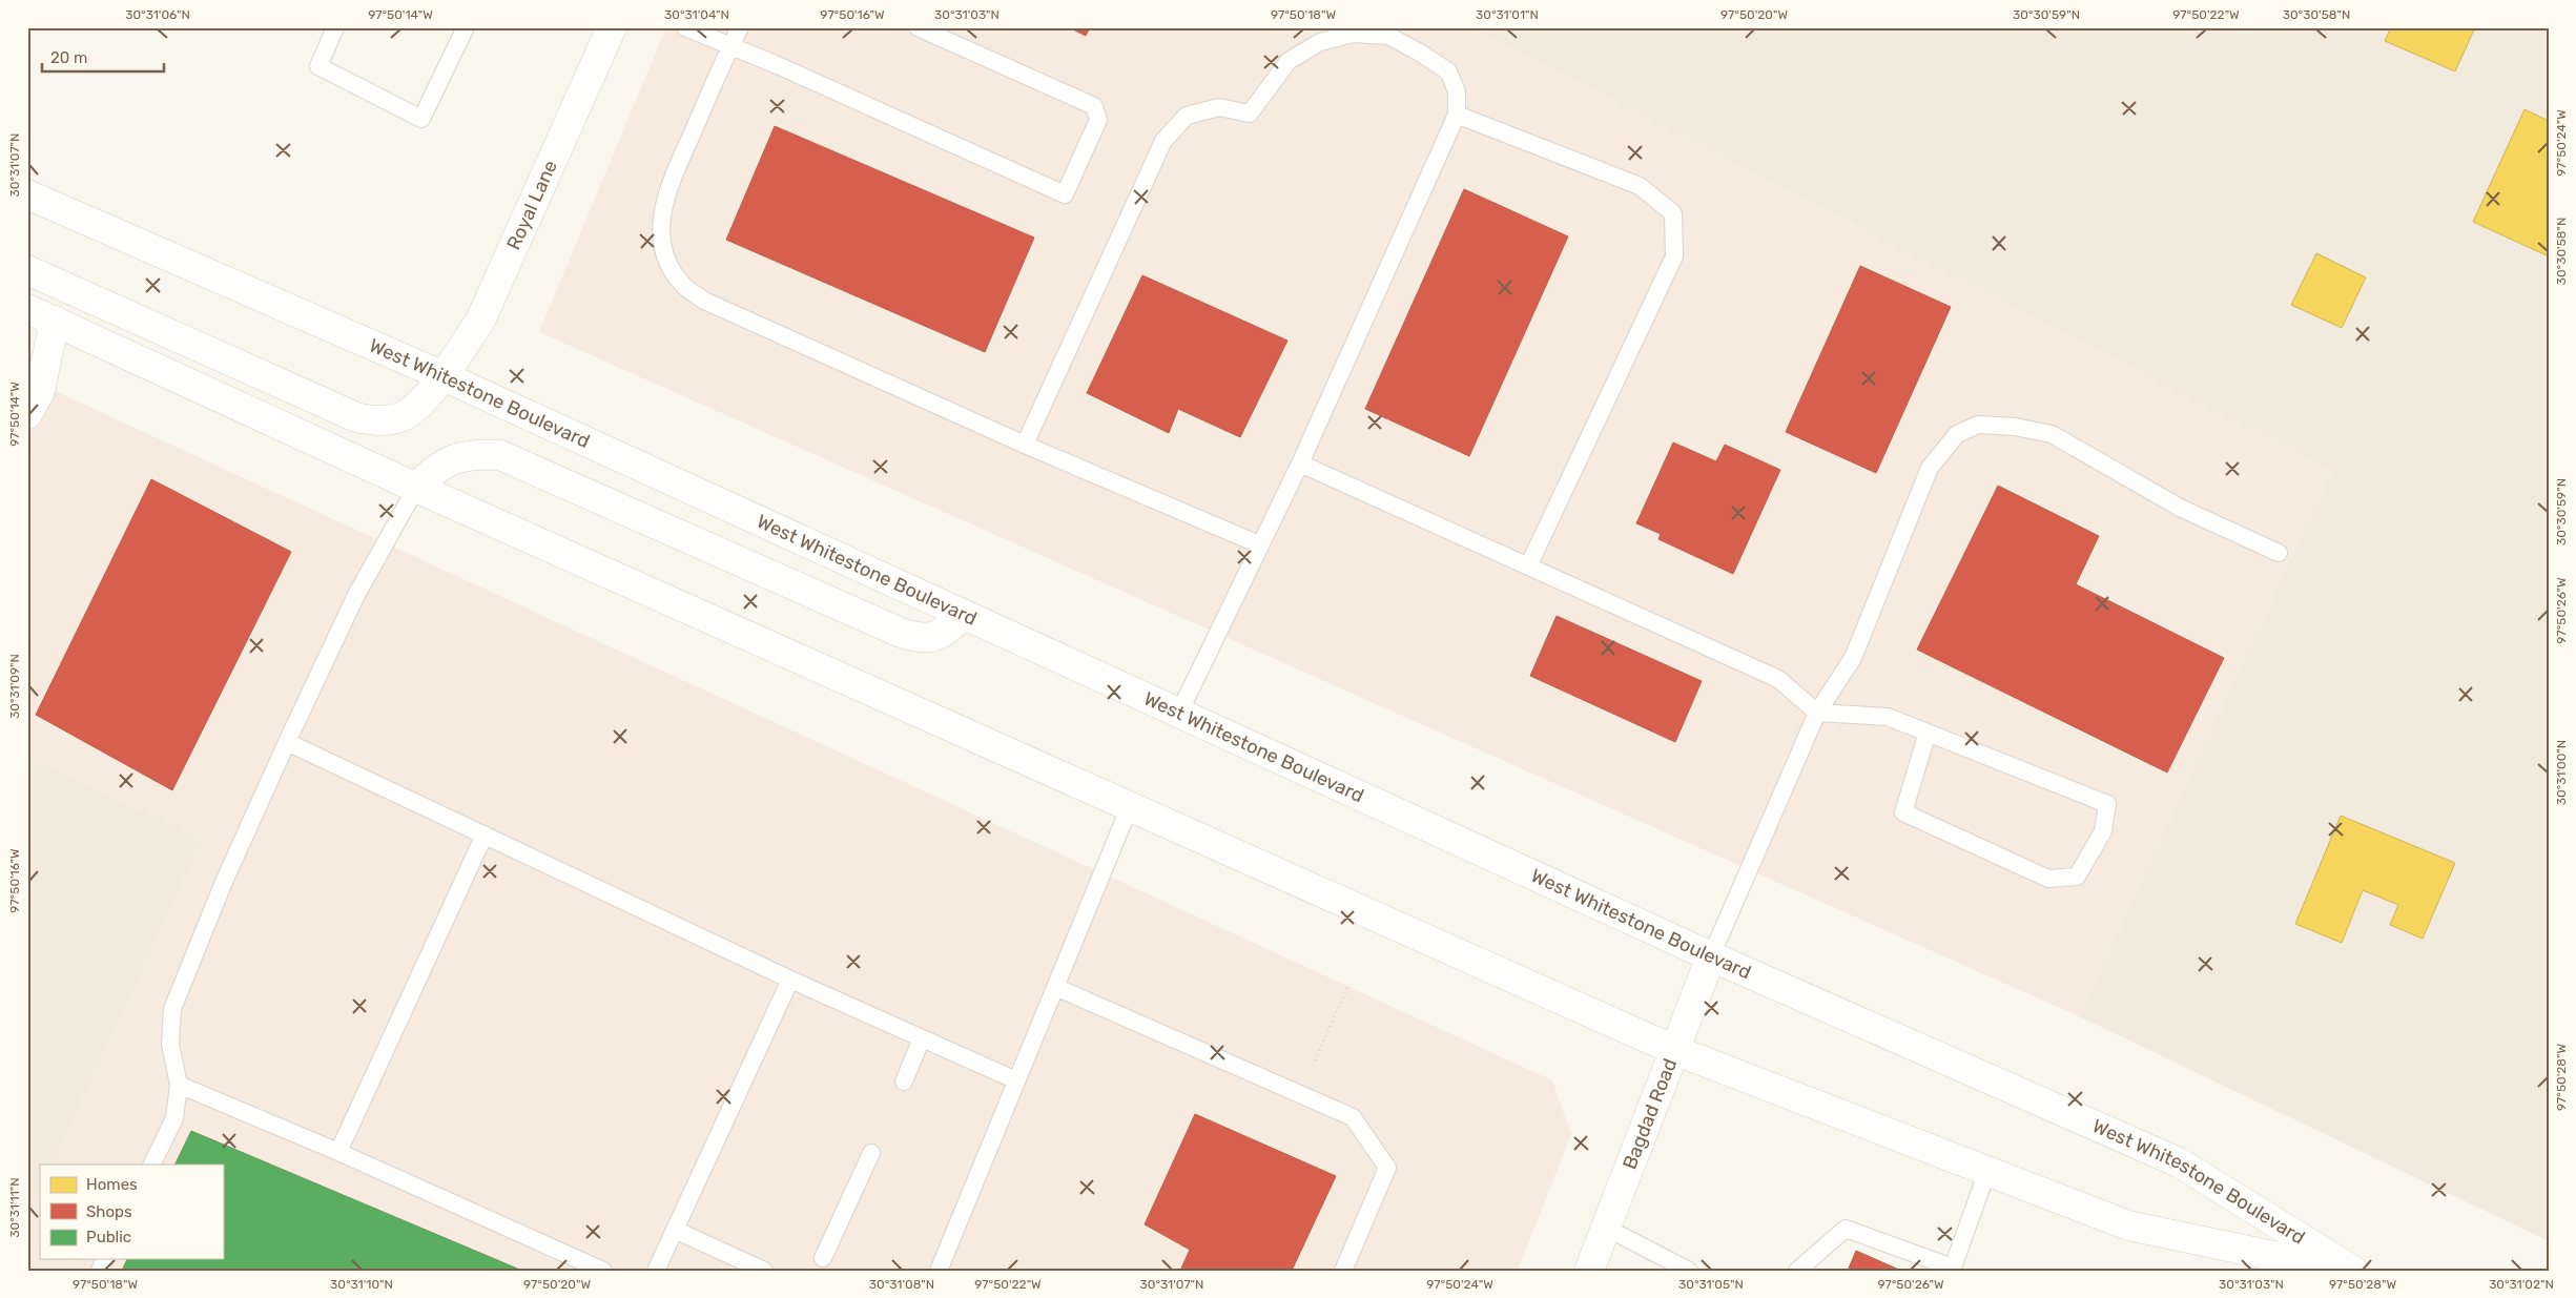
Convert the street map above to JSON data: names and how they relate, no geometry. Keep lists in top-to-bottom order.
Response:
{
  "streets": {
    "main road": ["Royal Lane", "West Whitestone Boulevard", "Bagdad Road"]
  },
  "crossings": [
    ["Royal Lane", "West Whitestone Boulevard"],
    ["West Whitestone Boulevard", "Bagdad Road"]
  ],
  "legend": ["Homes", "Shops", "Public"],
  "scale_bar": "20 m",
  "coordinates": [
    "30°31'06\"N",
    "97°50'14\"W",
    "30°31'04\"N",
    "97°50'16\"W",
    "30°31'03\"N",
    "97°50'18\"W",
    "30°31'01\"N",
    "97°50'20\"W",
    "30°30'59\"N",
    "97°50'22\"W",
    "30°30'58\"N",
    "97°50'24\"W",
    "30°31'07\"N",
    "97°50'26\"W",
    "30°31'09\"N",
    "30°31'00\"N",
    "97°50'28\"W",
    "30°31'11\"N",
    "30°31'10\"N",
    "30°31'08\"N",
    "30°31'05\"N",
    "30°31'02\"N"
  ]
}
